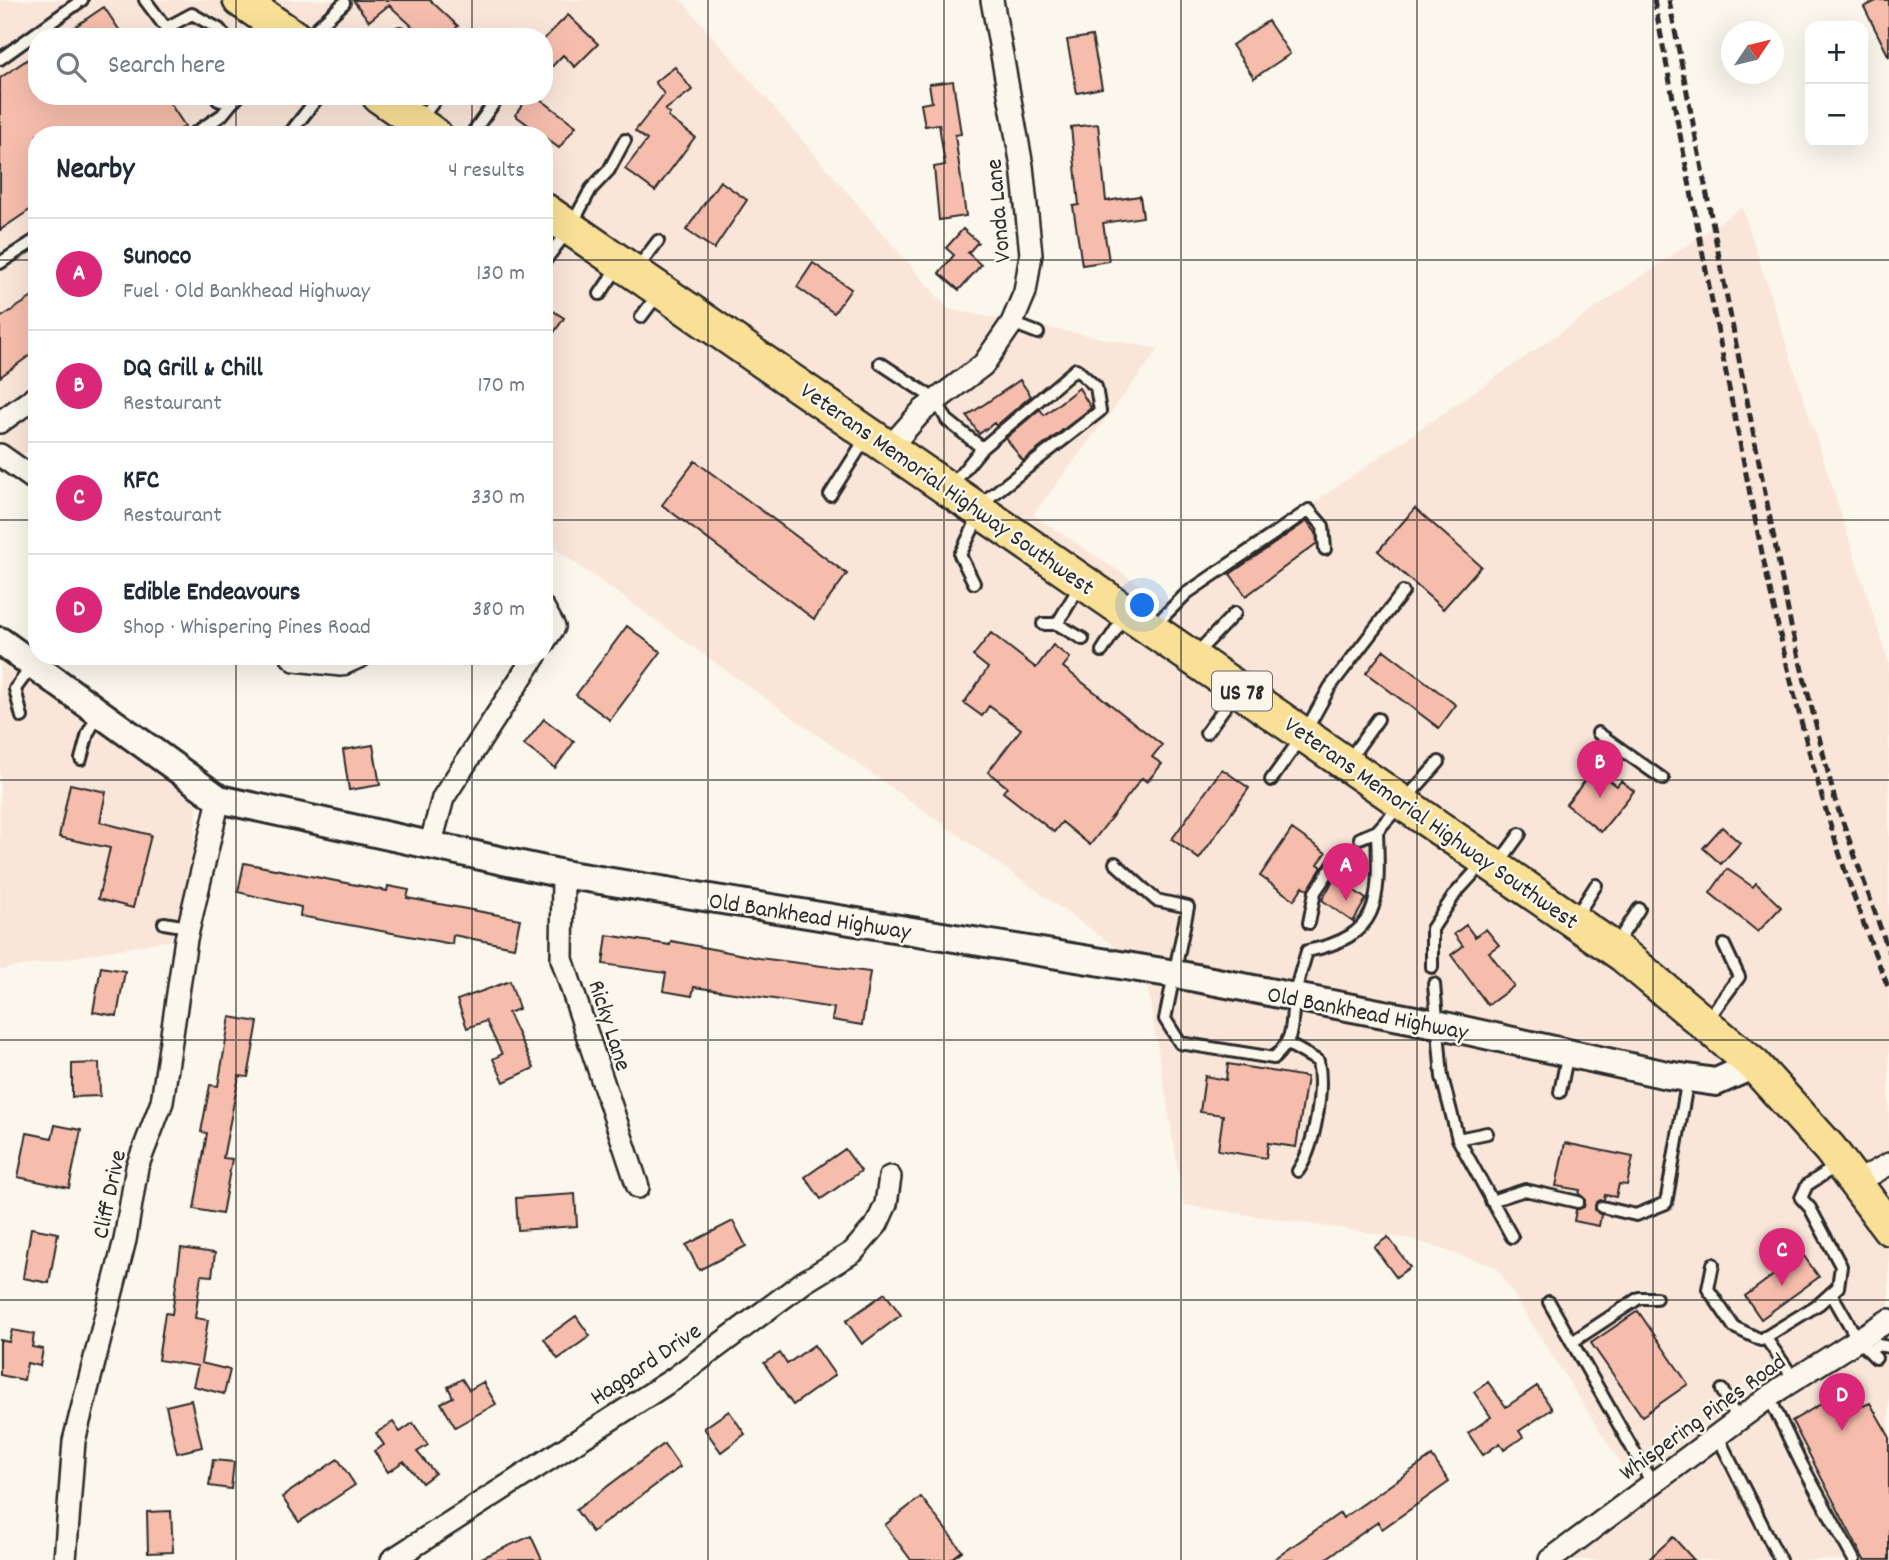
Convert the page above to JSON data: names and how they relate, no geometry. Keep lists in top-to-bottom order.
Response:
{
  "streets": {
    "main road": ["Veterans Memorial Highway Southwest", "US 78"],
    "street": [
      "Vonda Lane",
      "Old Bankhead Highway",
      "Ricky Lane",
      "Cliff Drive",
      "Haggard Drive",
      "Whispering Pines Road"
    ]
  },
  "crossings": [
    ["Vonda Lane", "Veterans Memorial Highway Southwest"],
    ["Veterans Memorial Highway Southwest", "Old Bankhead Highway"],
    ["Old Bankhead Highway", "Ricky Lane"],
    ["Old Bankhead Highway", "Cliff Drive"]
  ],
  "north": "top right",
  "page": {
    "map_buttons": ["+", "−"],
    "search": "Search here",
    "heading": ["Nearby", "4 results"],
    "list": [
      {
        "mark": "A",
        "name": "Sunoco",
        "note": "Fuel · Old Bankhead Highway",
        "value": "130 m"
      },
      {
        "mark": "B",
        "name": "DQ Grill & Chill",
        "note": "Restaurant",
        "value": "170 m"
      },
      {
        "mark": "C",
        "name": "KFC",
        "note": "Restaurant",
        "value": "330 m"
      },
      {
        "mark": "D",
        "name": "Edible Endeavours",
        "note": "Shop · Whispering Pines Road",
        "value": "380 m"
      }
    ],
    "pins": [
      "B",
      "A",
      "C",
      "D"
    ]
  }
}
